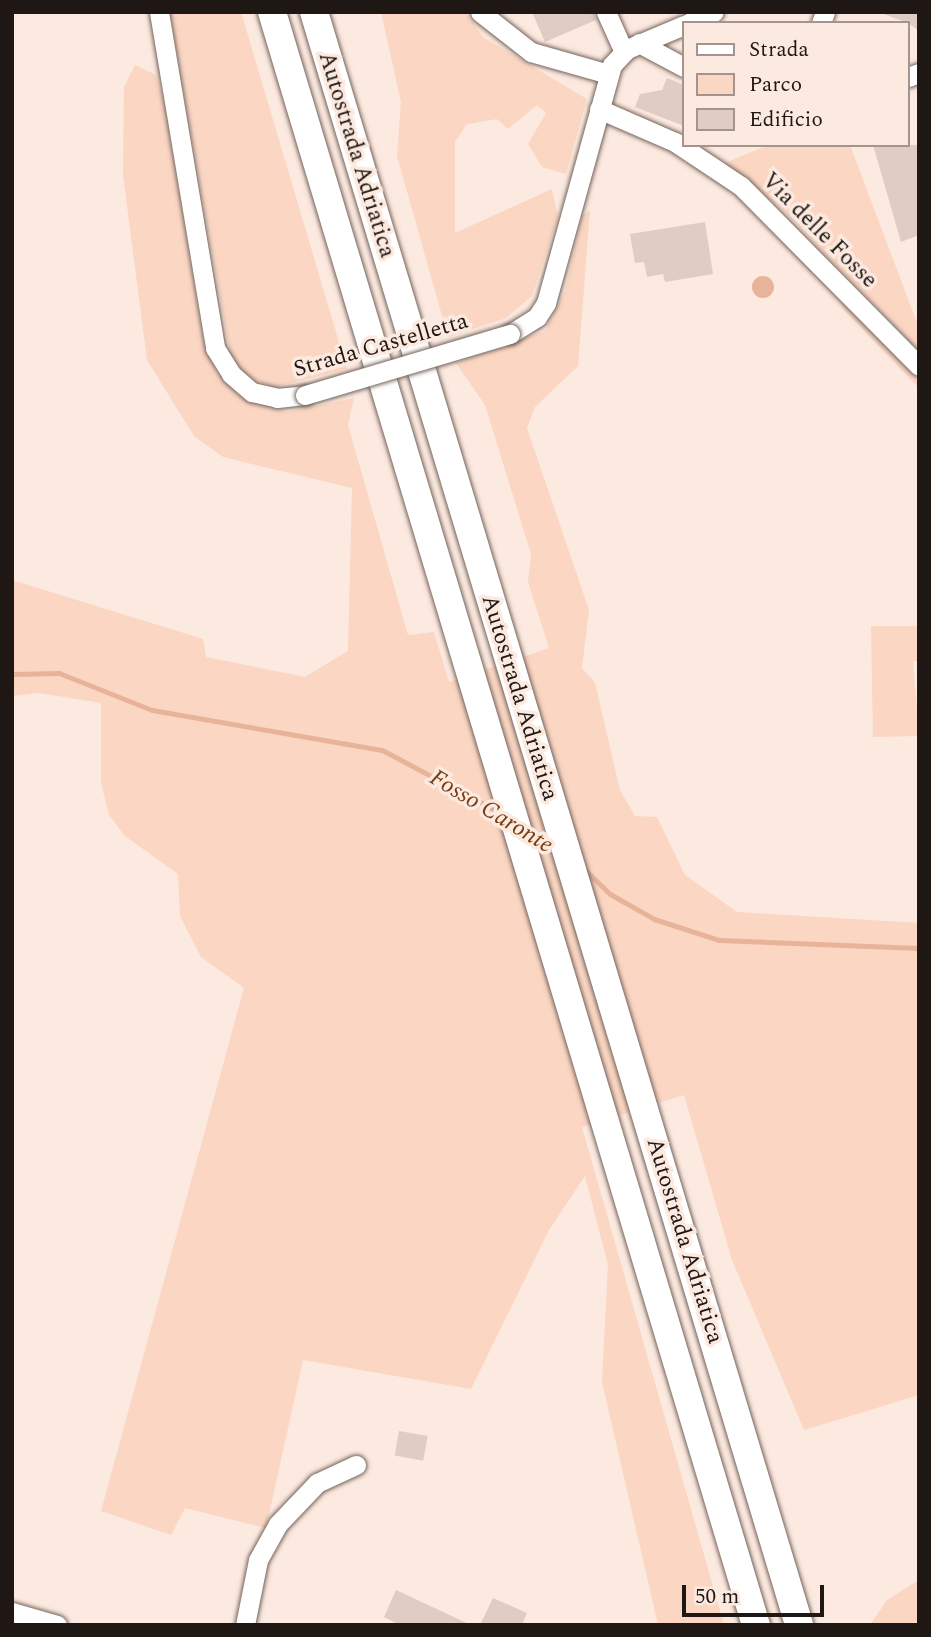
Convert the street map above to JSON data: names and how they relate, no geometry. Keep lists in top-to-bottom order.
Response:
{
  "streets": {
    "highway": ["Autostrada Adriatica"],
    "street": ["Via delle Fosse", "Strada Castelletta"]
  },
  "crossings": [
    ["Via delle Fosse", "Strada Castelletta"]
  ],
  "water": ["Fosso Caronte"],
  "legend": ["Strada", "Parco", "Edificio"],
  "scale_bar": "50 m"
}
